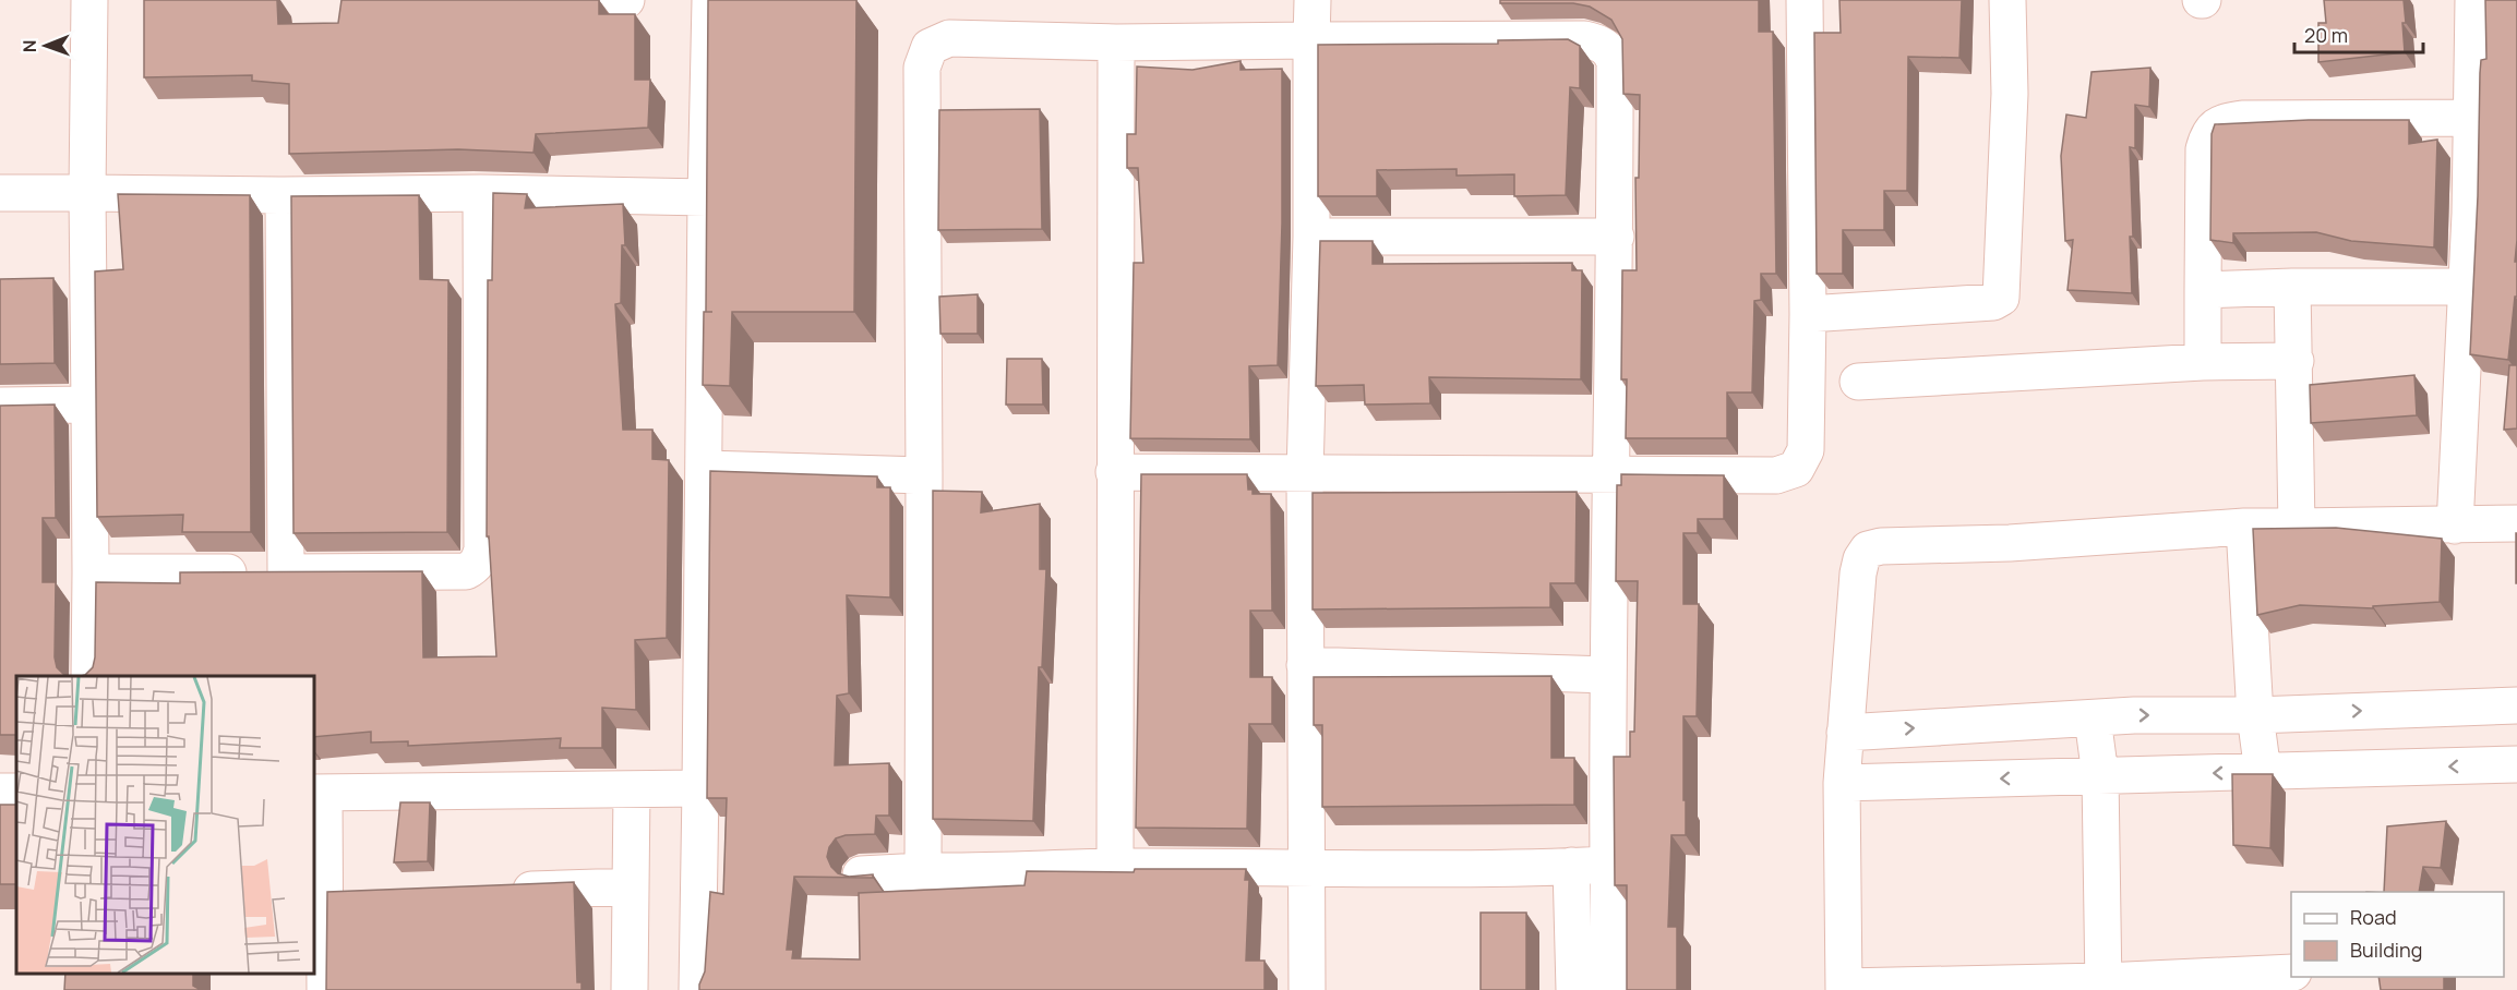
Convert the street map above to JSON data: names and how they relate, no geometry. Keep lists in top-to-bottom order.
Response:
{
  "legend": ["Road", "Building"],
  "scale_bar": "20 m",
  "north": "left"
}
